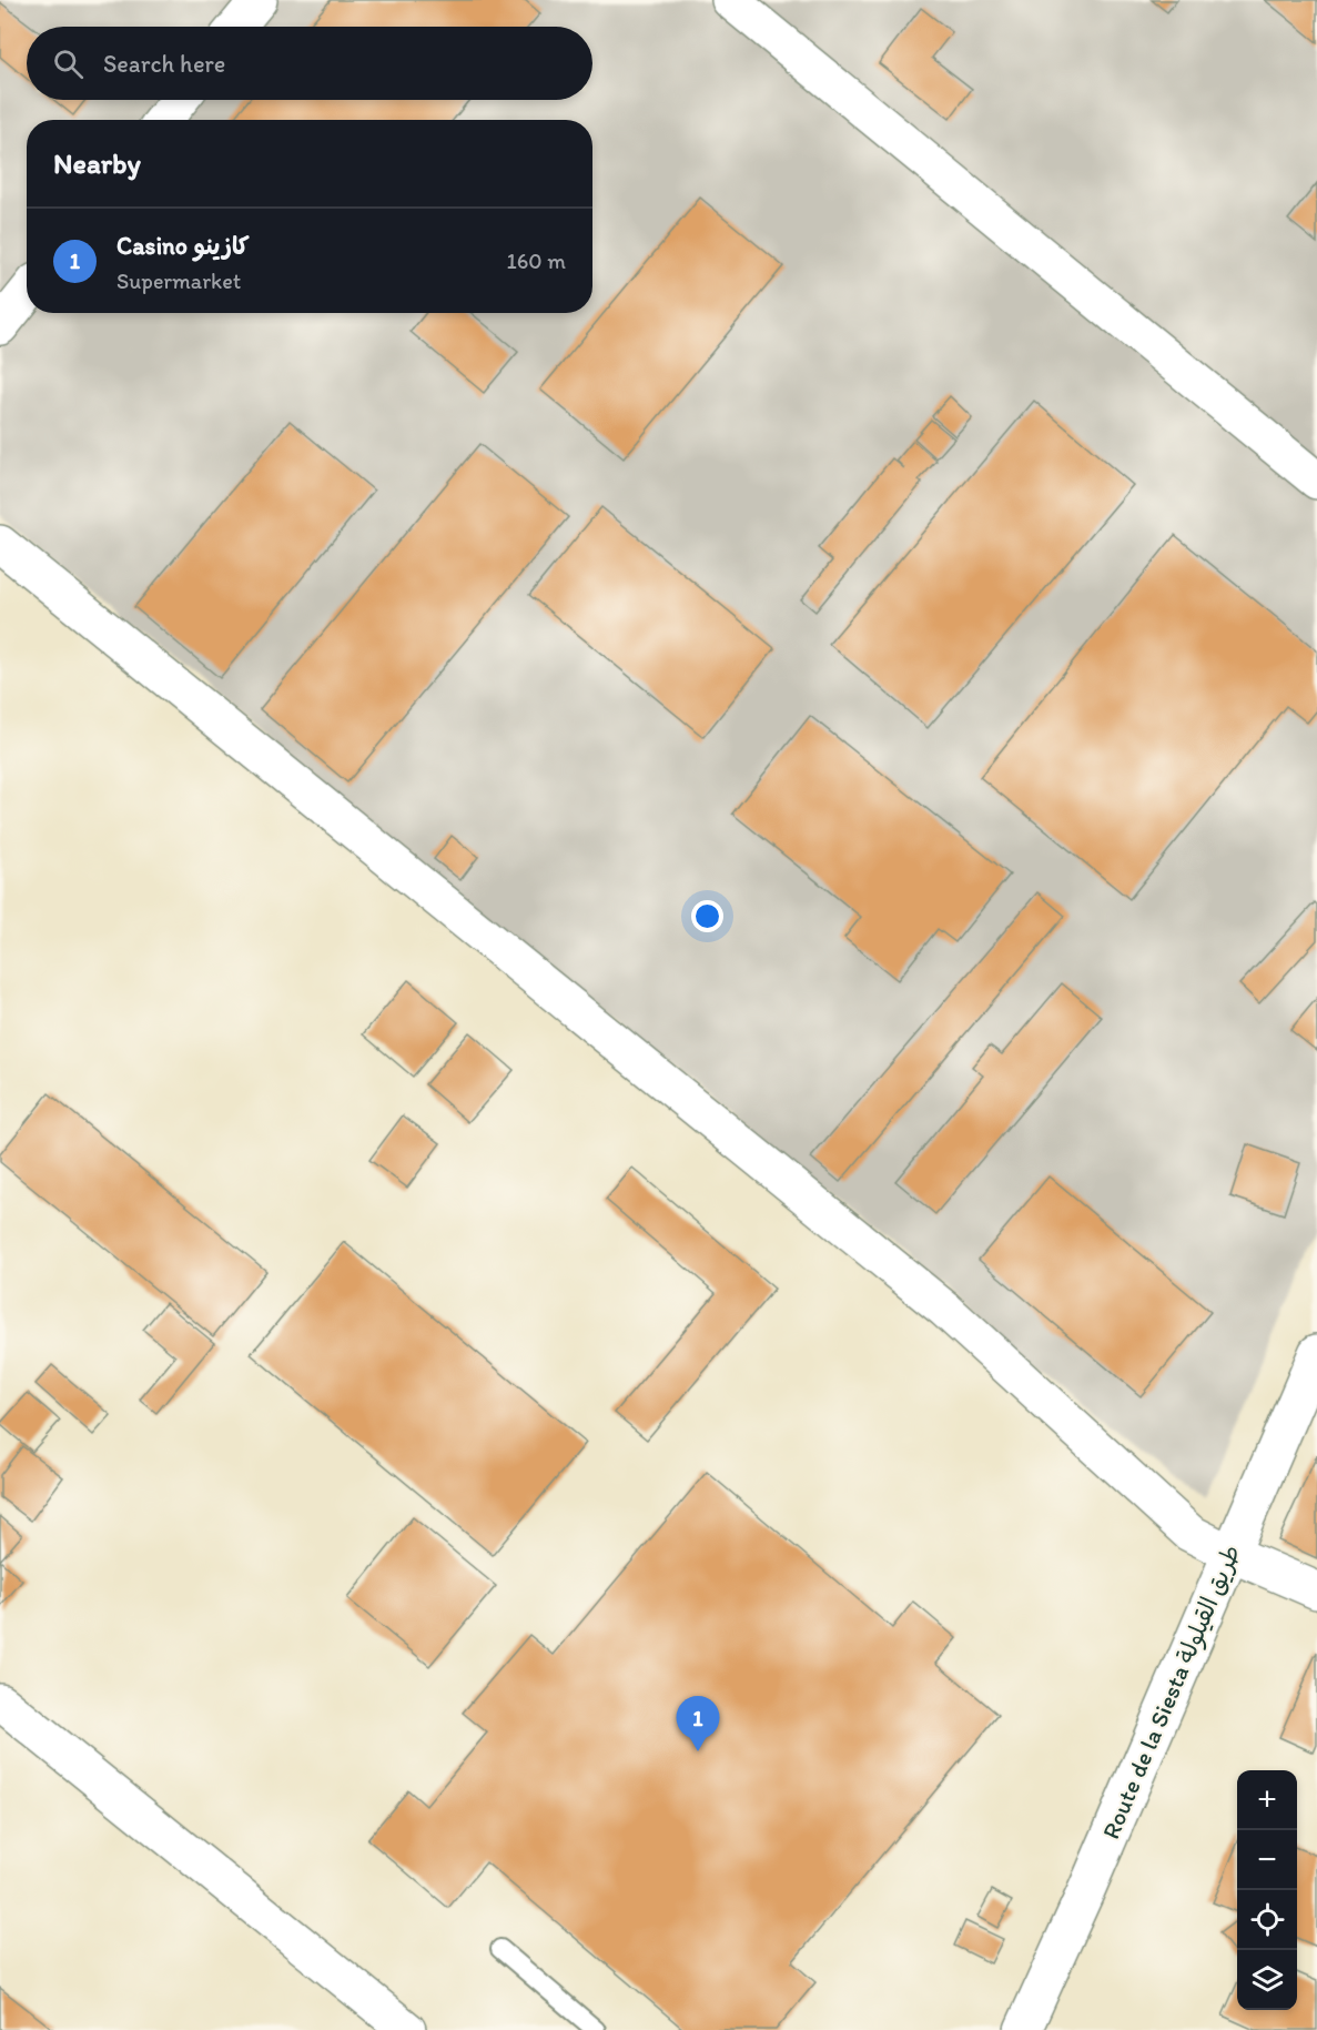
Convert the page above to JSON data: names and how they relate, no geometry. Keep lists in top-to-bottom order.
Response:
{
  "streets": {
    "street": ["Route de la Siesta طريق القيلولة"]
  },
  "page": {
    "search": "Search here",
    "heading": "Nearby",
    "list": [
      {
        "mark": "1",
        "name": "Casino كازينو",
        "note": "Supermarket",
        "value": "160 m"
      }
    ],
    "pins": "1",
    "map_buttons": ["+", "−"]
  }
}
